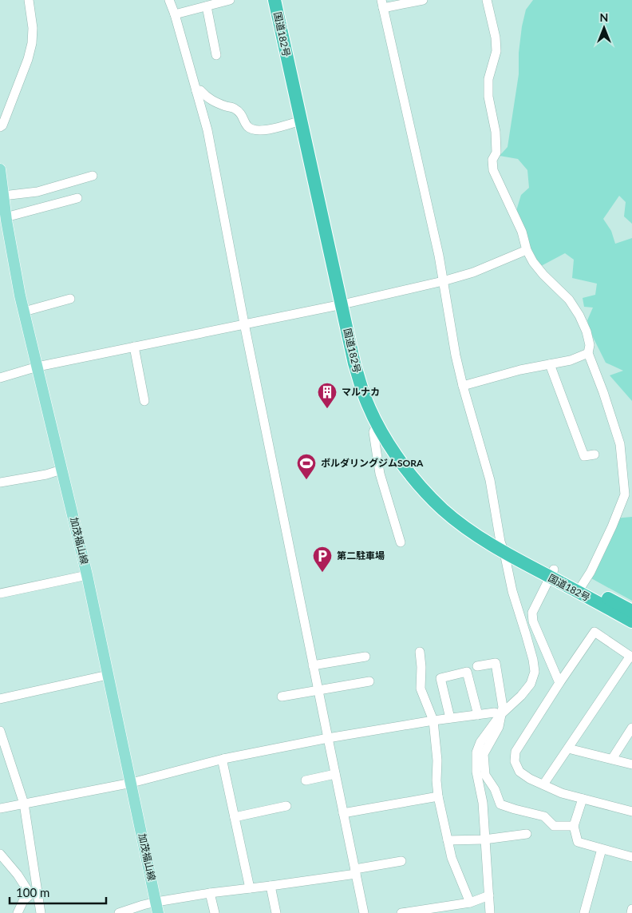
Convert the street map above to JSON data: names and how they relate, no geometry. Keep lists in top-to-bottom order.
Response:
{
  "streets": {
    "highway": ["国道182号"],
    "main road": ["加茂福山線"]
  },
  "places": {
    "building": ["マルナカ"],
    "sports": ["ボルダリングジムSORA"],
    "parking": ["第二駐車場"]
  },
  "scale_bar": "100 m",
  "north": "top"
}
